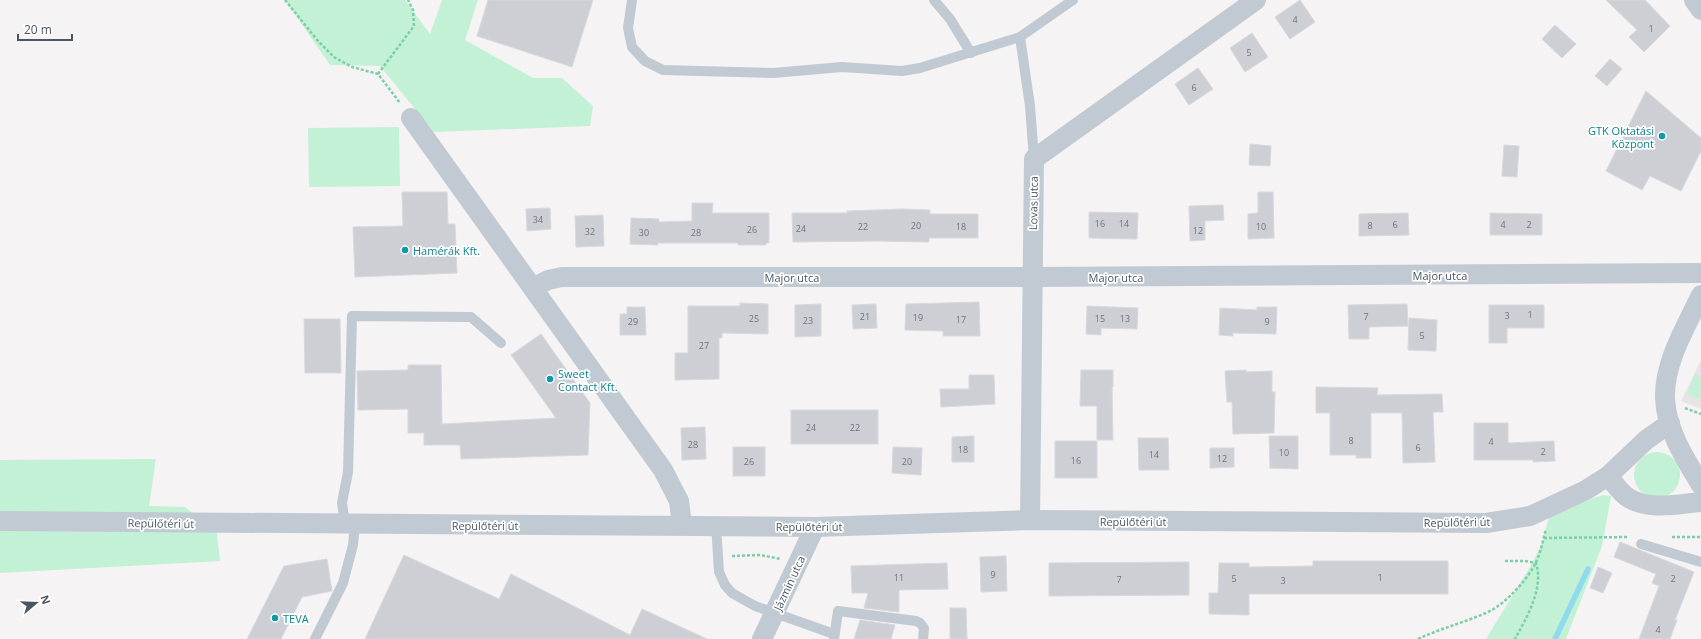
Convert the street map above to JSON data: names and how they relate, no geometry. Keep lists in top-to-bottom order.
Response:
{
  "streets": {
    "street": [
      "Lovas utca",
      "Major utca",
      "Repülőtéri út",
      "Jázmin utca"
    ]
  },
  "crossings": [
    ["Lovas utca", "Major utca"],
    ["Lovas utca", "Repülőtéri út"],
    ["Repülőtéri út", "Jázmin utca"]
  ],
  "places": [
    "GTK Oktatási Központ",
    "Hamérák Kft.",
    "Sweet Contact Kft.",
    "TEVA"
  ],
  "house_numbers": [
    "4",
    "1",
    "5",
    "6",
    "34",
    "16",
    "14",
    "6",
    "4",
    "2",
    "20",
    "8",
    "22",
    "18",
    "10",
    "24",
    "26",
    "12",
    "32",
    "30",
    "28",
    "1",
    "3",
    "21",
    "7",
    "19",
    "25",
    "15",
    "13",
    "17",
    "23",
    "29",
    "9",
    "5",
    "27",
    "24",
    "22",
    "8",
    "4",
    "28",
    "6",
    "18",
    "2",
    "10",
    "14",
    "12",
    "16",
    "26",
    "20",
    "9",
    "11",
    "1",
    "5",
    "2",
    "7",
    "3",
    "4"
  ],
  "scale_bar": "20 m",
  "north": "right"
}
